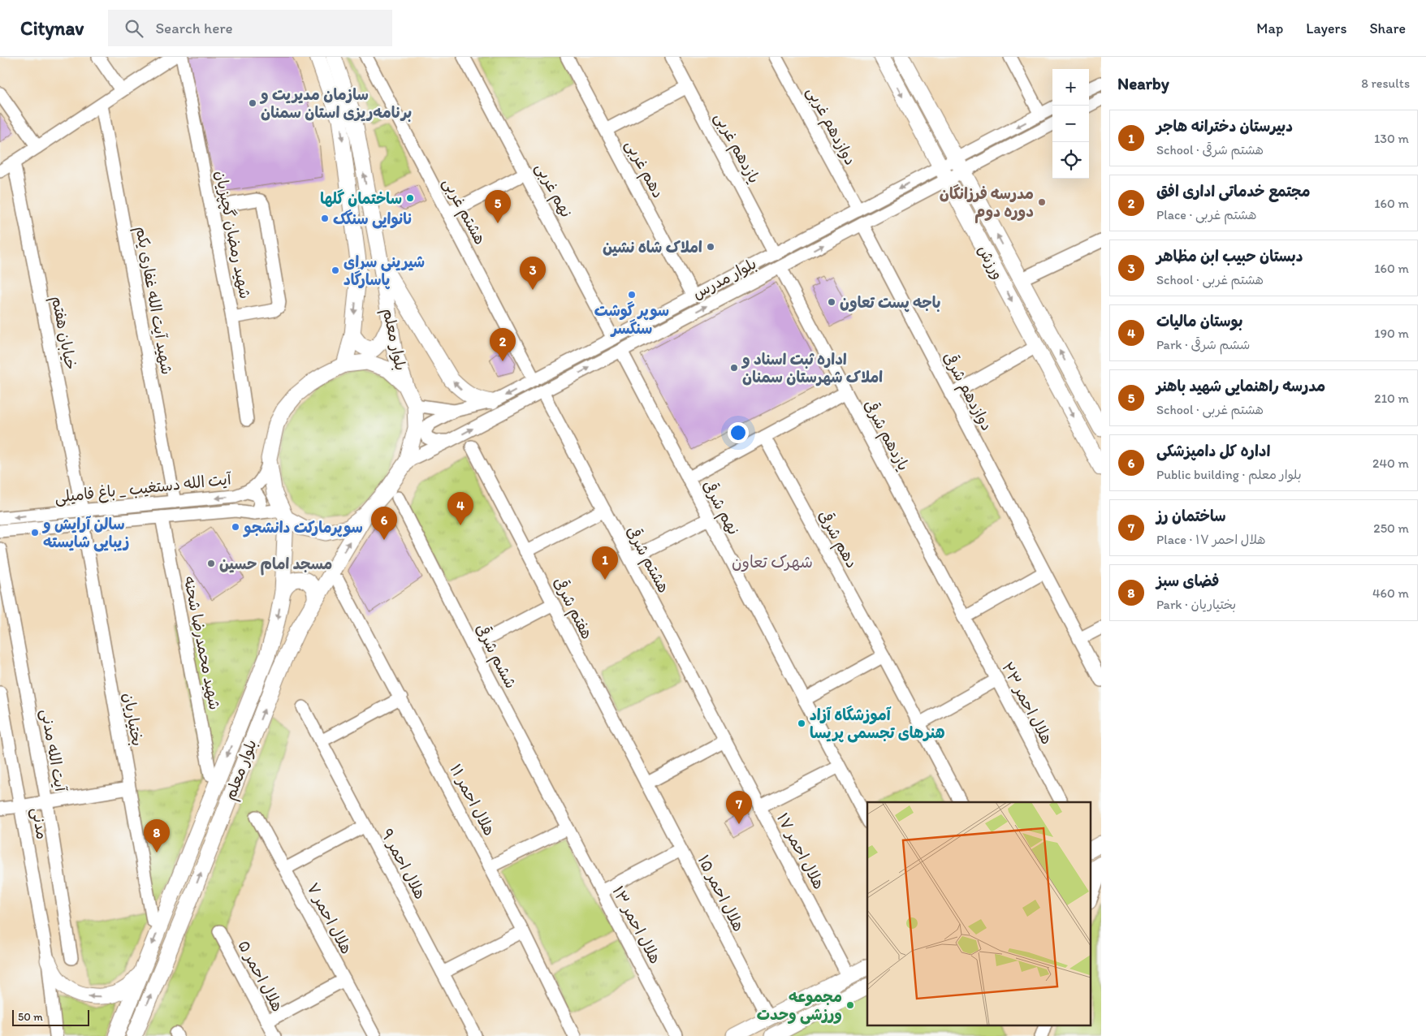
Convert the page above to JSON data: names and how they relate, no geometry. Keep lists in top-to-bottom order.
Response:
{
  "streets": {
    "main road": ["ورزش", "بلوار معلم"],
    "street": [
      "دوازدهم غربی",
      "یازدهم غربی",
      "دهم غربی",
      "نهم غربی",
      "هشتم غربی",
      "شهید رمضان گچپزیان",
      "بلوار مدرس",
      "شهید آیت الله غفاری یکم",
      "خیابان هفتم",
      "دوازدهم شرقی",
      "یازدهم شرقی",
      "آیت الله دستغیب _ باغ فامیلی",
      "نهم شرقی",
      "دهم شرقی",
      "هشتم شرقی",
      "هفتم شرقی",
      "شهید محمدرضا شحنه",
      "ششم شرقی",
      "هلال احمر ۲۳",
      "بختیاریان",
      "آیت الله مدنی",
      "هلال احمر ۱۱",
      "مدنی",
      "هلال احمر ۱۷",
      "هلال احمر ۹",
      "هلال احمر ۱۵",
      "هلال احمر ۷",
      "هلال احمر ۱۳",
      "هلال احمر ۵"
    ]
  },
  "crossings": [
    ["دوازدهم غربی", "بلوار مدرس"],
    ["یازدهم غربی", "بلوار مدرس"],
    ["دهم غربی", "بلوار مدرس"],
    ["نهم غربی", "بلوار مدرس"],
    ["هشتم غربی", "بلوار مدرس"],
    ["ورزش", "بلوار مدرس"],
    ["بلوار مدرس", "دوازدهم شرقی"],
    ["بلوار مدرس", "یازدهم شرقی"],
    ["بلوار مدرس", "نهم شرقی"],
    ["بلوار مدرس", "هشتم شرقی"],
    ["شهید آیت الله غفاری یکم", "آیت الله دستغیب _ باغ فامیلی"],
    ["خیابان هفتم", "آیت الله دستغیب _ باغ فامیلی"],
    ["بلوار معلم", "آیت الله دستغیب _ باغ فامیلی"],
    ["یازدهم شرقی", "هلال احمر ۲۳"],
    ["آیت الله دستغیب _ باغ فامیلی", "شهید محمدرضا شحنه"],
    ["آیت الله دستغیب _ باغ فامیلی", "بختیاریان"],
    ["هشتم شرقی", "هلال احمر ۱۷"],
    ["هفتم شرقی", "هلال احمر ۱۵"],
    ["ششم شرقی", "هلال احمر ۱۳"]
  ],
  "districts": ["شهرک تعاون"],
  "places": [
    "سازمان مدیریت و برنامه‌ریزی استان سمنان",
    "ساختمان گلها",
    "مدرسه فرزانگان دوره دوم",
    "نانوایی سنگک",
    "املاک شاه نشین",
    "شیرینی سرای پاسارگاد",
    "سوپر گوشت سنگسر",
    "باجه پست تعاون",
    "اداره ثبت اسناد و املاک شهرستان سمنان",
    "سوپرمارکت دانشجو",
    "سالن آرایش و زیبایی شایسته",
    "مسجد امام حسین",
    "آموزشگاه آزاد هنرهای تجسمی پریسا",
    "مجموعه ورزشی وحدت"
  ],
  "scale_bar": "50 m",
  "page": {
    "header": "Citynav",
    "search": "Search here",
    "nav": ["Map", "Layers", "Share"],
    "heading": ["Nearby", "8 results"],
    "map_buttons": ["+", "−"],
    "list": [
      {
        "mark": "1",
        "name": "دبیرستان دخترانه هاجر",
        "note": "School · هشتم شرقی",
        "value": "130 m"
      },
      {
        "mark": "2",
        "name": "مجتمع خدماتی اداری افق",
        "note": "Place · هشتم غربی",
        "value": "160 m"
      },
      {
        "mark": "3",
        "name": "دبستان حبیب ابن مظاهر",
        "note": "School · هشتم غربی",
        "value": "160 m"
      },
      {
        "mark": "4",
        "name": "بوستان مالیات",
        "note": "Park · ششم شرقی",
        "value": "190 m"
      },
      {
        "mark": "5",
        "name": "مدرسه راهنمایی شهید باهنر",
        "note": "School · هشتم غربی",
        "value": "210 m"
      },
      {
        "mark": "6",
        "name": "اداره کل دامپزشکی",
        "note": "Public building · بلوار معلم",
        "value": "240 m"
      },
      {
        "mark": "7",
        "name": "ساختمان رز",
        "note": "Place · هلال احمر ۱۷",
        "value": "250 m"
      },
      {
        "mark": "8",
        "name": "فضای سبز",
        "note": "Park · بختیاریان",
        "value": "460 m"
      }
    ],
    "pins": [
      "5",
      "3",
      "2",
      "4",
      "6",
      "1",
      "7",
      "8"
    ],
    "scale": "50 m"
  }
}
